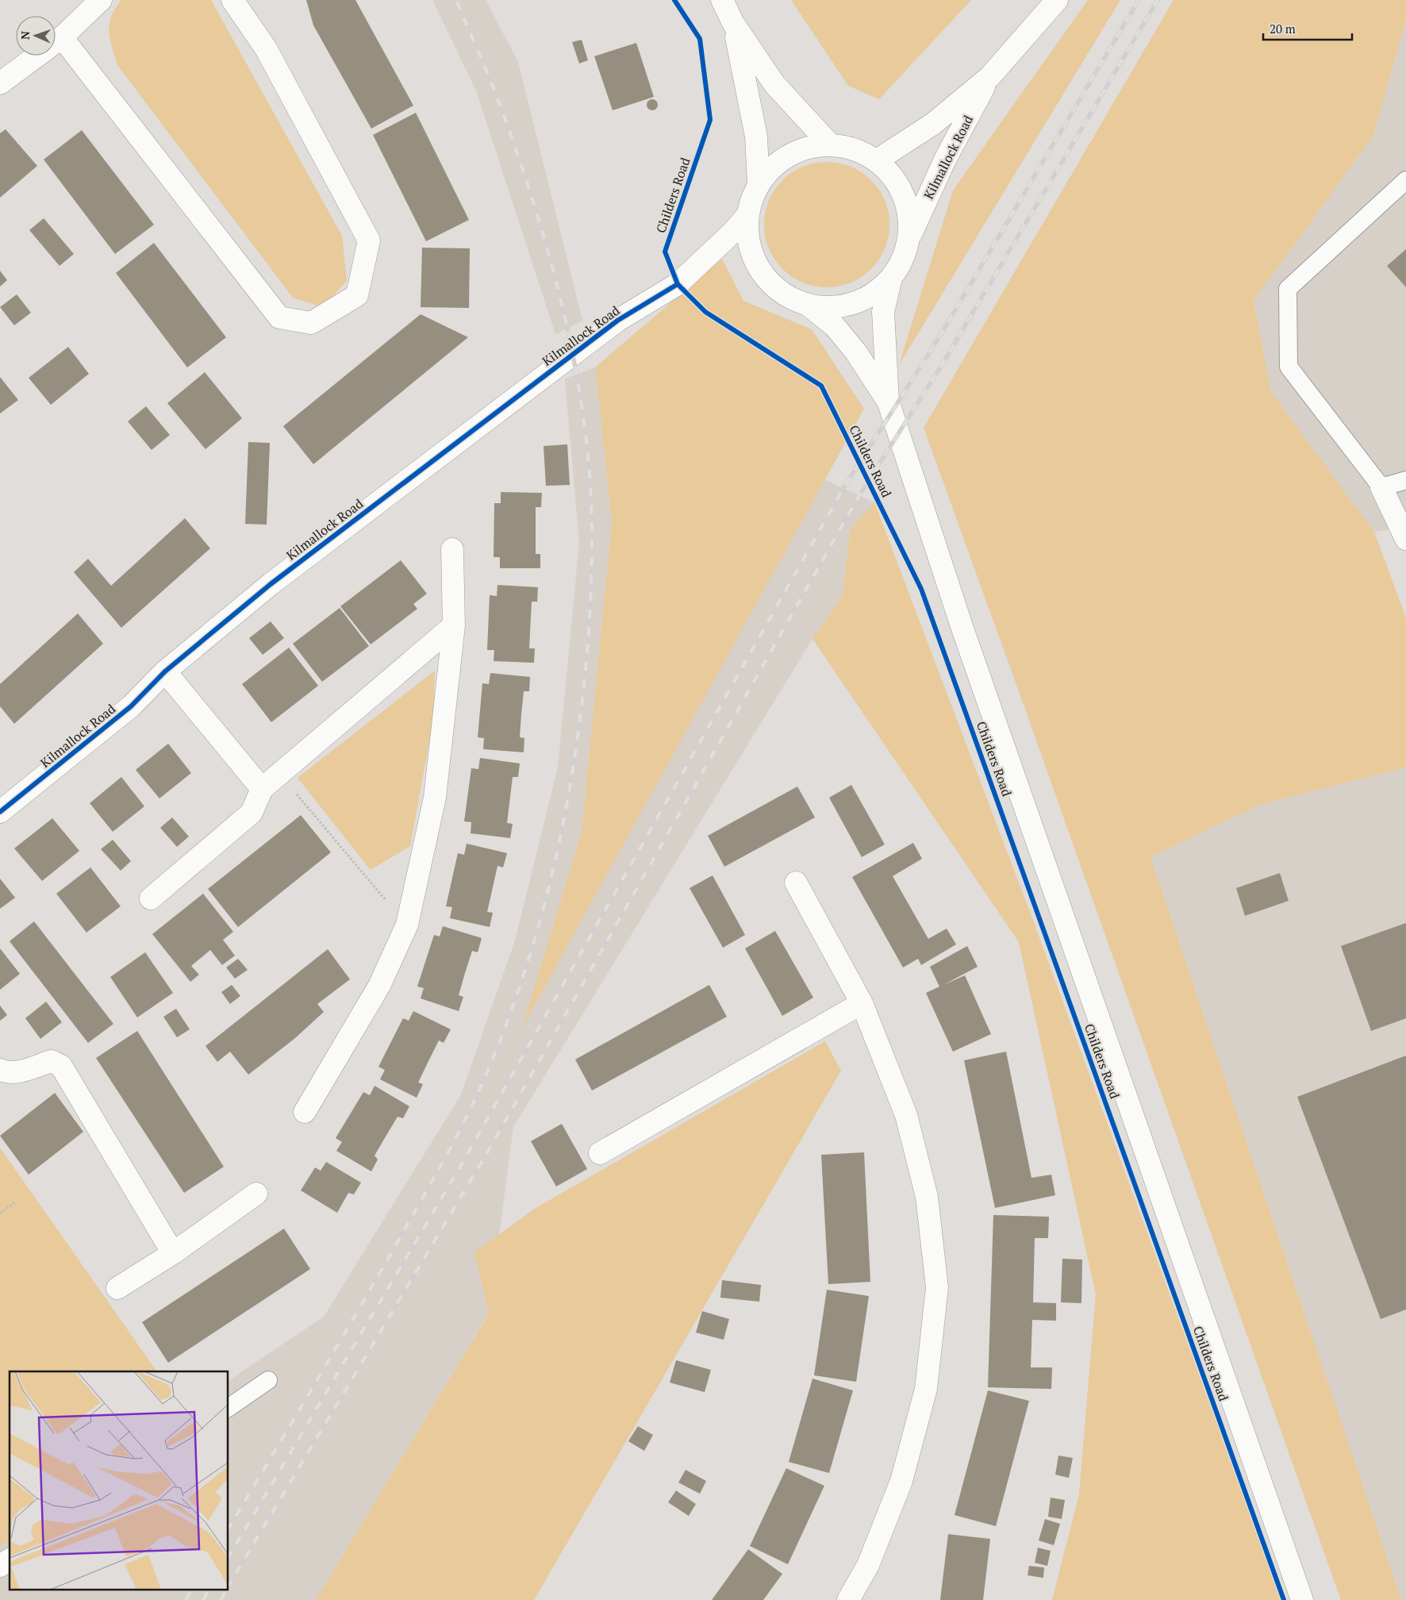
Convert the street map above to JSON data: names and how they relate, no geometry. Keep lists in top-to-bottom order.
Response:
{
  "streets": {
    "street": ["Kilmallock Road", "Childers Road"]
  },
  "scale_bar": "20 m",
  "north": "left"
}
